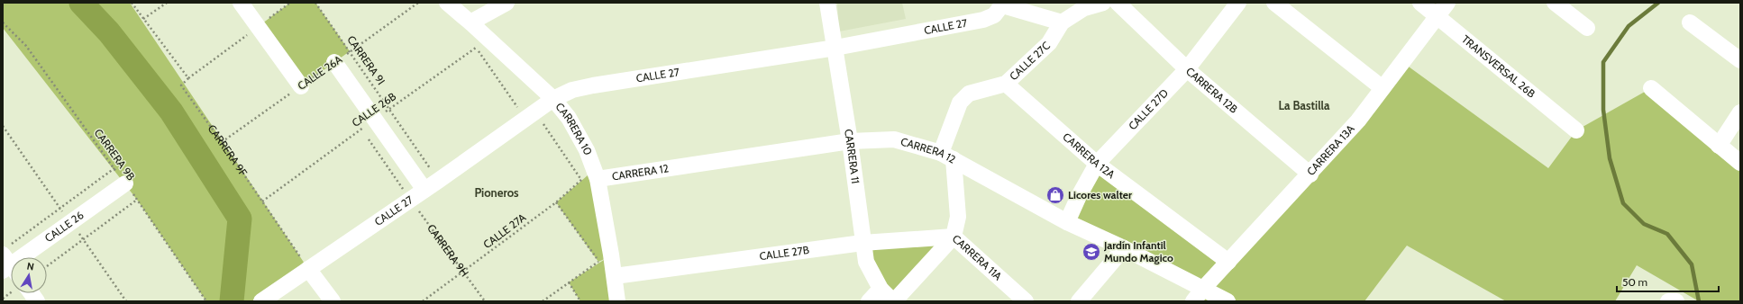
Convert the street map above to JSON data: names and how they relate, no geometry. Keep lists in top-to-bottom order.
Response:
{
  "streets": {
    "street": [
      "CALLE 27",
      "CALLE 27C",
      "TRANSVERSAL 26B",
      "CARRERA 12B",
      "CALLE 27D",
      "CARRERA 10",
      "CARRERA 12",
      "CARRERA 13A",
      "CARRERA 12A",
      "CARRERA 11",
      "CALLE 26",
      "CALLE 27B",
      "CARRERA 11A"
    ],
    "path": [
      "CARRERA 9I",
      "CALLE 26A",
      "CALLE 26B",
      "CARRERA 9F",
      "CARRERA 9B",
      "CALLE 27A",
      "CARRERA 9H"
    ]
  },
  "crossings": [
    ["CALLE 27", "CARRERA 9I"],
    ["CALLE 27", "CALLE 27C"],
    ["CALLE 27", "CARRERA 10"],
    ["CALLE 27", "CARRERA 9F"],
    ["CALLE 27", "CARRERA 11"],
    ["CALLE 27", "CARRERA 9H"],
    ["CARRERA 9I", "CALLE 26A"],
    ["CARRERA 9I", "CALLE 26B"],
    ["CALLE 27C", "CARRERA 12"],
    ["CALLE 27C", "CARRERA 12A"],
    ["CALLE 27C", "CARRERA 11A"],
    ["TRANSVERSAL 26B", "CARRERA 13A"],
    ["CALLE 26A", "CARRERA 9F"],
    ["CARRERA 12B", "CALLE 27D"],
    ["CARRERA 12B", "CARRERA 13A"],
    ["CALLE 26B", "CARRERA 9F"],
    ["CALLE 27D", "CARRERA 12"],
    ["CALLE 27D", "CARRERA 12A"],
    ["CARRERA 10", "CARRERA 12"],
    ["CARRERA 10", "CALLE 27A"],
    ["CARRERA 10", "CALLE 27B"],
    ["CARRERA 12", "CARRERA 13A"],
    ["CARRERA 12", "CARRERA 11"],
    ["CARRERA 12", "CALLE 27A"],
    ["CARRERA 12", "CARRERA 11A"],
    ["CARRERA 13A", "CARRERA 12A"],
    ["CARRERA 9B", "CALLE 26"],
    ["CARRERA 11", "CALLE 27B"],
    ["CALLE 27A", "CARRERA 9H"],
    ["CALLE 27B", "CARRERA 11A"]
  ],
  "districts": ["La Bastilla", "Pioneros"],
  "places": {
    "shop": ["Licores walter"],
    "school or university": ["Jardín Infantil Mundo Magico"]
  },
  "scale_bar": "50 m",
  "north": "top"
}
